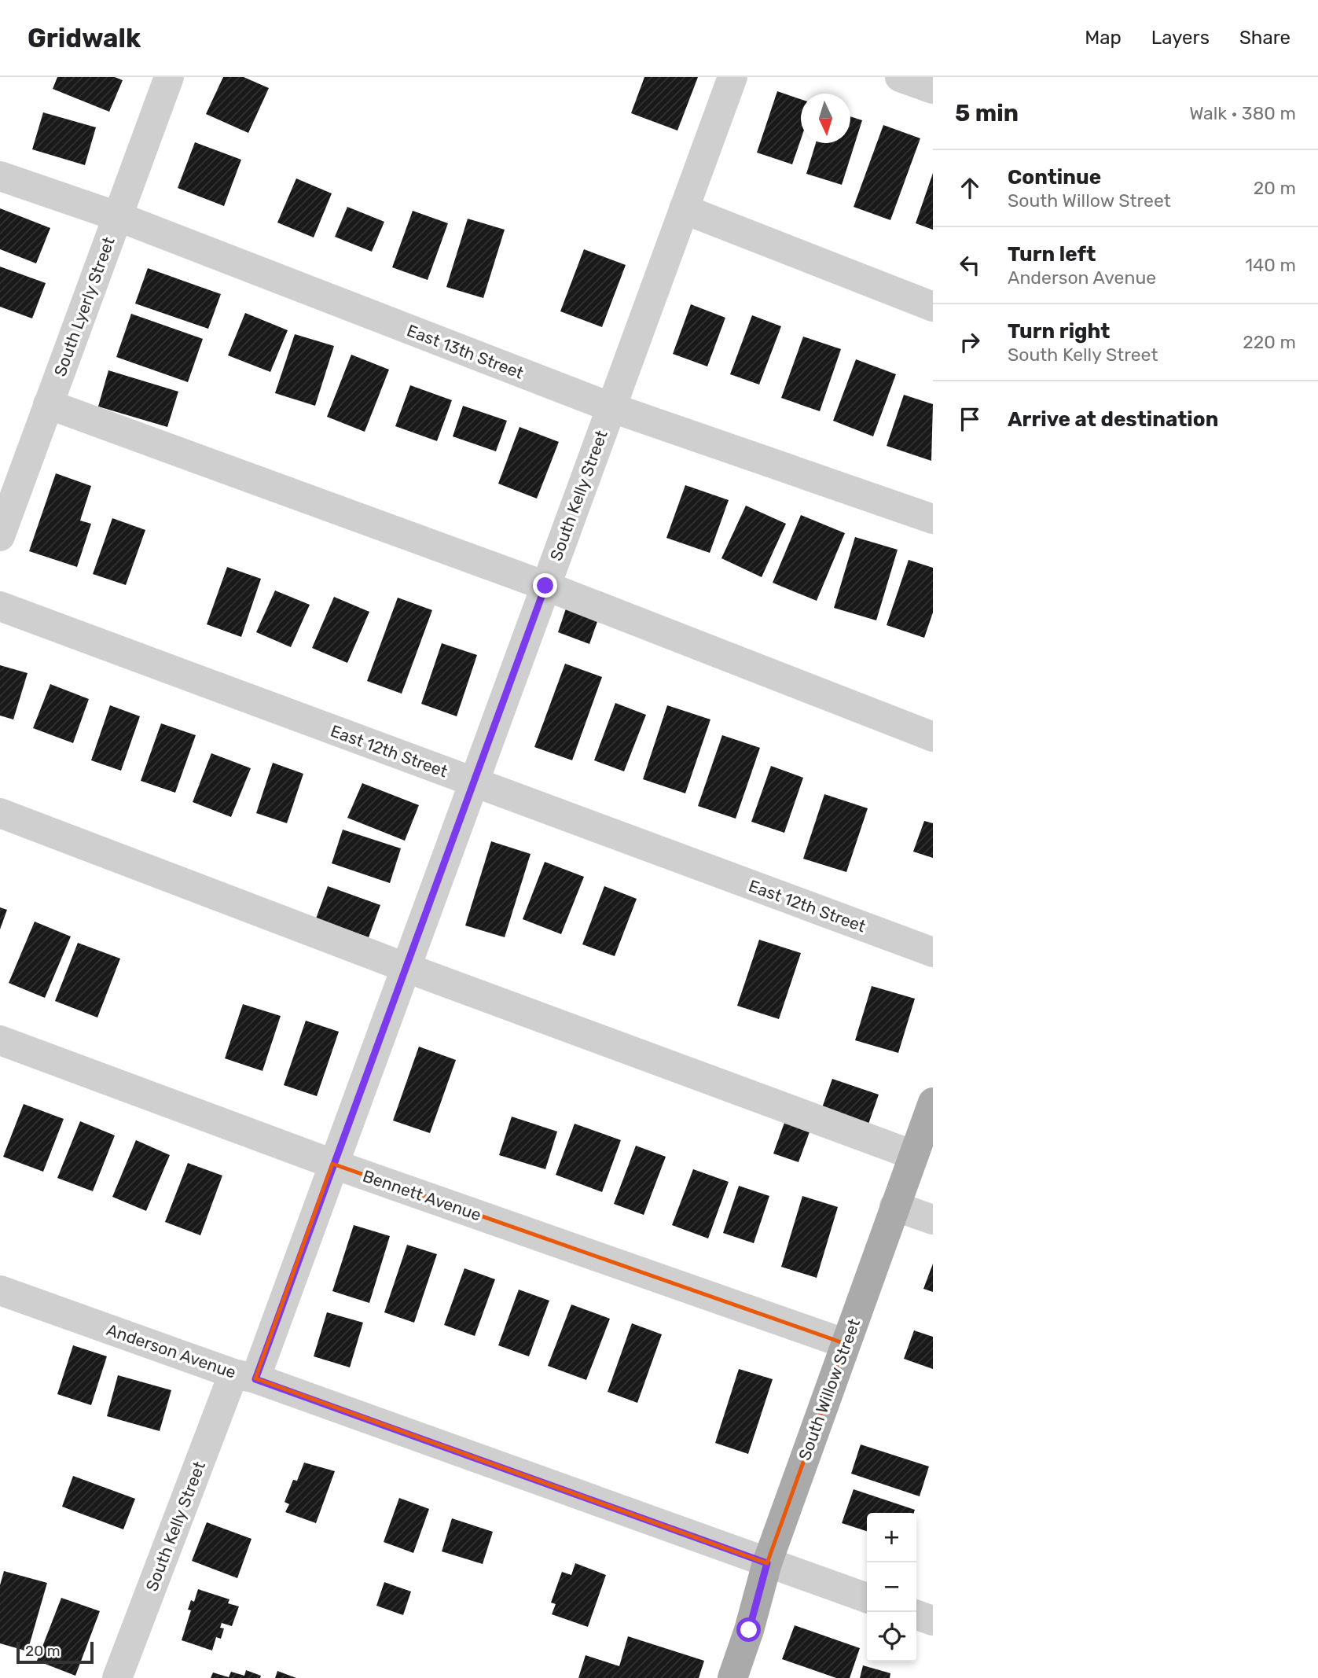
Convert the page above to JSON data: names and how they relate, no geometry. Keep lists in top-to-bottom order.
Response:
{
  "streets": {
    "main road": ["South Willow Street"],
    "street": [
      "South Lyerly Street",
      "East 13th Street",
      "South Kelly Street",
      "East 12th Street",
      "Bennett Avenue",
      "Anderson Avenue"
    ]
  },
  "crossings": [
    ["South Lyerly Street", "East 13th Street"],
    ["East 13th Street", "South Kelly Street"],
    ["South Kelly Street", "East 12th Street"],
    ["South Kelly Street", "Bennett Avenue"],
    ["South Kelly Street", "Anderson Avenue"],
    ["Bennett Avenue", "South Willow Street"],
    ["Anderson Avenue", "South Willow Street"]
  ],
  "scale_bar": "20 m",
  "north": "bottom",
  "page": {
    "header": "Gridwalk",
    "nav": ["Map", "Layers", "Share"],
    "heading": ["5 min", "Walk · 380 m"],
    "list": [
      ["Continue", "South Willow Street", "20 m"],
      ["Turn left", "Anderson Avenue", "140 m"],
      ["Turn right", "South Kelly Street", "220 m"],
      "Arrive at destination"
    ],
    "map_buttons": ["+", "−"],
    "scale": "20 m"
  }
}
